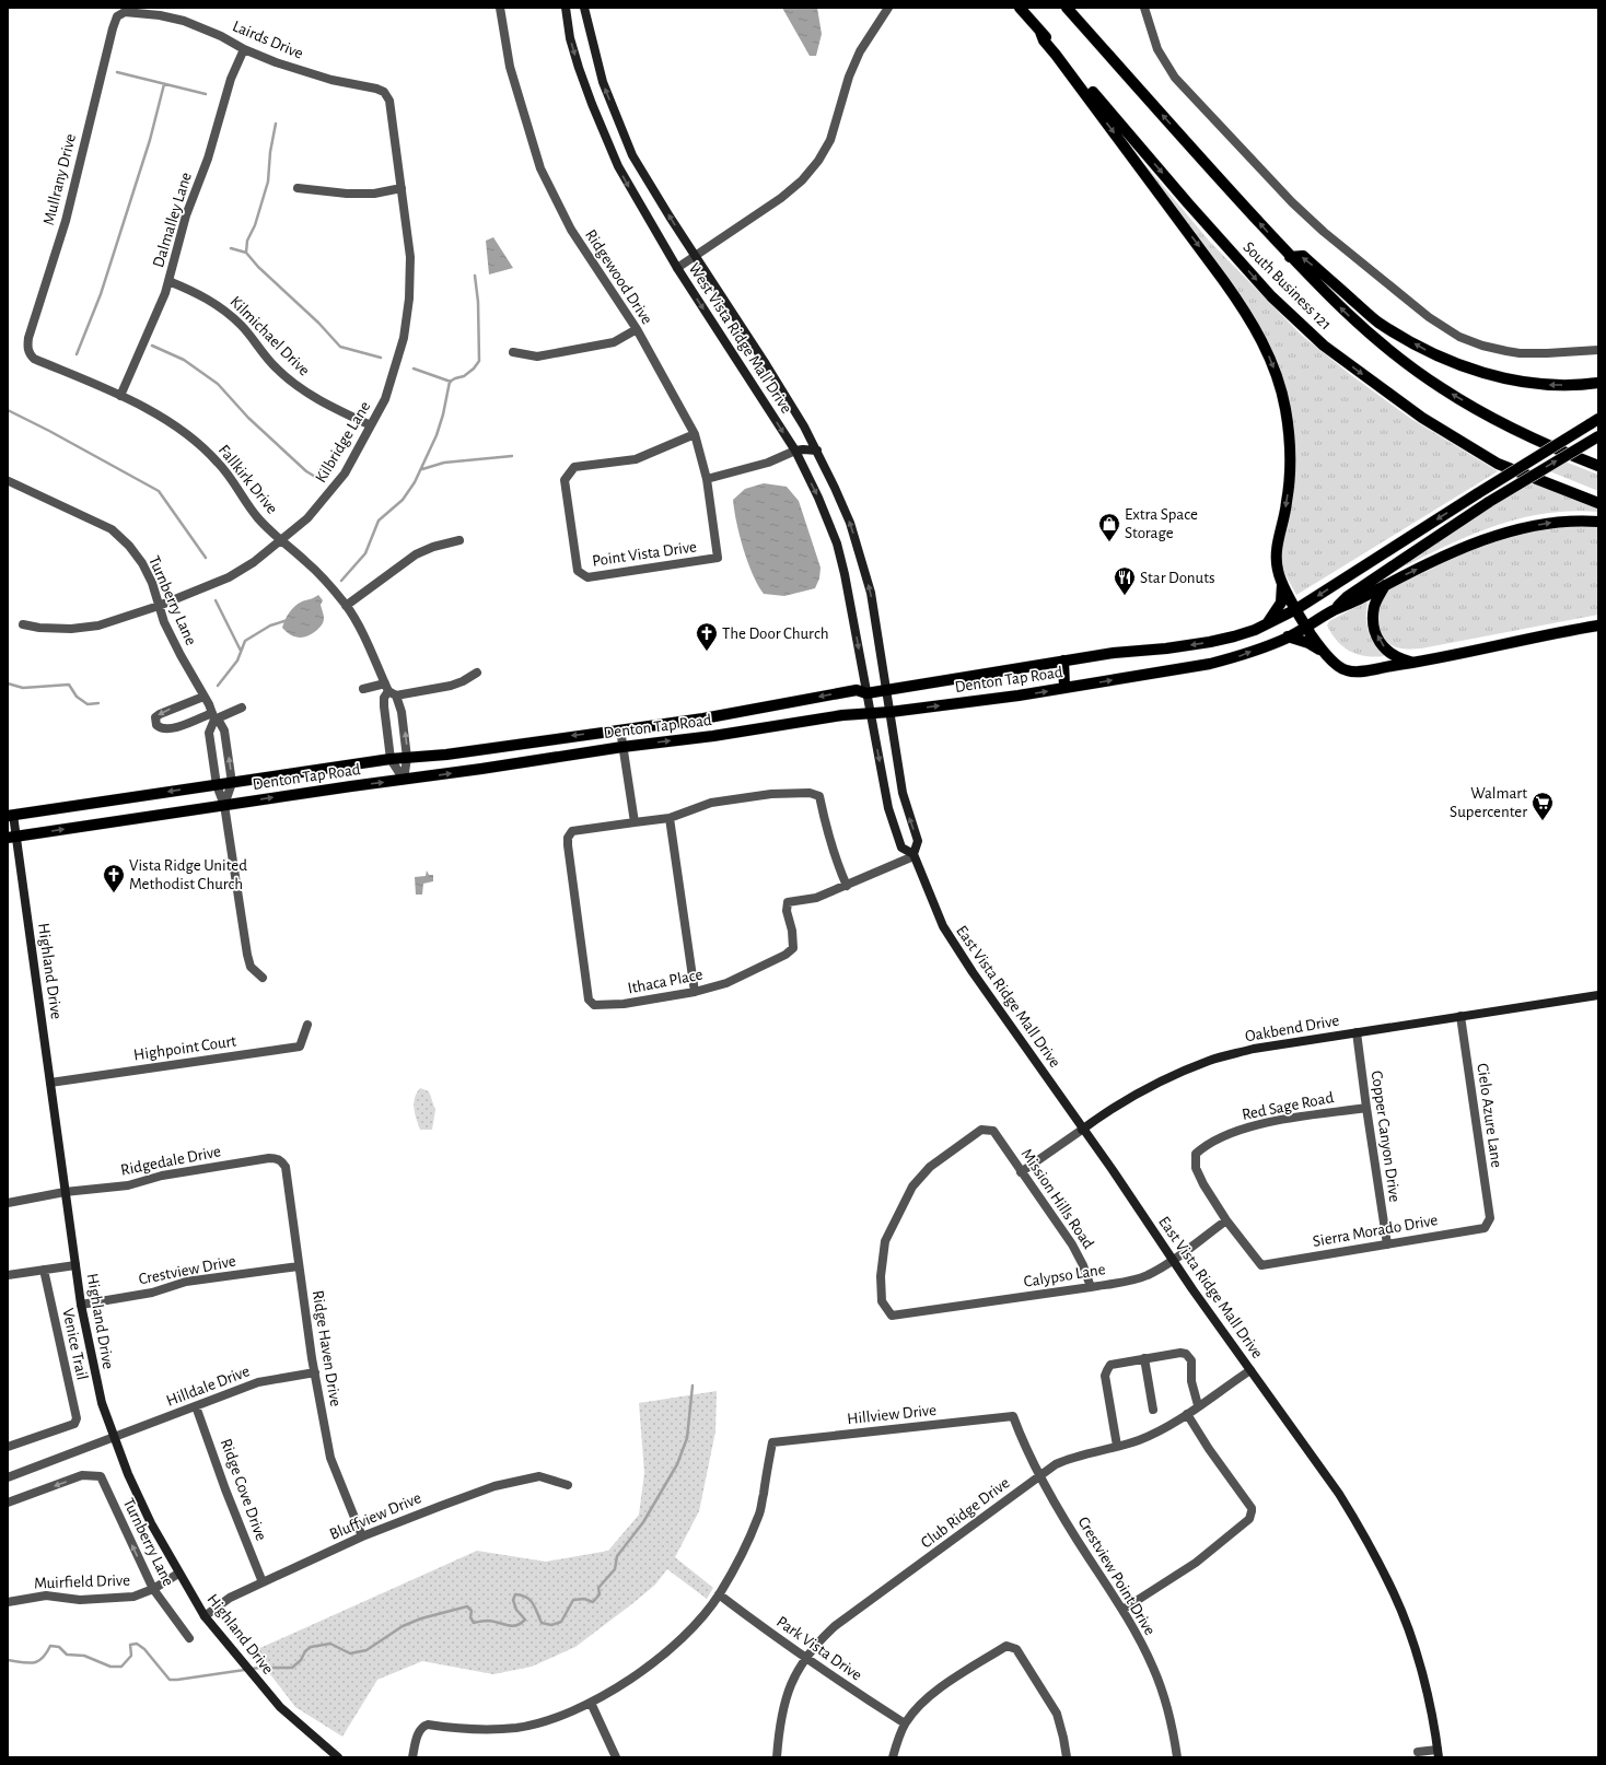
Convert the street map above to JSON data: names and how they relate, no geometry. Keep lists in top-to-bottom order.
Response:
{
  "streets": {
    "main road": [
      "South Business 121",
      "West Vista Ridge Mall Drive",
      "Denton Tap Road",
      "Highland Drive",
      "East Vista Ridge Mall Drive",
      "Oakbend Drive"
    ],
    "street": [
      "Lairds Drive",
      "Mullrany Drive",
      "Dalmalley Lane",
      "Ridgewood Drive",
      "Kilmichael Drive",
      "Kilbridge Lane",
      "Fallkirk Drive",
      "Point Vista Drive",
      "Turnberry Lane",
      "Ithaca Place",
      "Highpoint Court",
      "Red Sage Road",
      "Cielo Azure Lane",
      "Copper Canyon Drive",
      "Ridgedale Drive",
      "Mission Hills Road",
      "Sierra Morado Drive",
      "Crestview Drive",
      "Calypso Lane",
      "Venice Trail",
      "Ridge Haven Drive",
      "Hilldale Drive",
      "Hillview Drive",
      "Ridge Cove Drive",
      "Club Ridge Drive",
      "Bluffview Drive",
      "Crestview Point Drive",
      "Muirfield Drive",
      "Park Vista Drive"
    ]
  },
  "crossings": [
    ["Lairds Drive", "Mullrany Drive"],
    ["Lairds Drive", "Dalmalley Lane"],
    ["Lairds Drive", "Kilbridge Lane"],
    ["Mullrany Drive", "Fallkirk Drive"],
    ["Dalmalley Lane", "Kilmichael Drive"],
    ["Dalmalley Lane", "Fallkirk Drive"],
    ["Ridgewood Drive", "Point Vista Drive"],
    ["Kilmichael Drive", "Kilbridge Lane"],
    ["West Vista Ridge Mall Drive", "Denton Tap Road"],
    ["West Vista Ridge Mall Drive", "East Vista Ridge Mall Drive"],
    ["Kilbridge Lane", "Fallkirk Drive"],
    ["Kilbridge Lane", "Turnberry Lane"],
    ["Fallkirk Drive", "Denton Tap Road"],
    ["Turnberry Lane", "Denton Tap Road"],
    ["Turnberry Lane", "Muirfield Drive"],
    ["Denton Tap Road", "Highland Drive"],
    ["Denton Tap Road", "East Vista Ridge Mall Drive"],
    ["Highland Drive", "Highpoint Court"],
    ["Highland Drive", "Ridgedale Drive"],
    ["Highland Drive", "Crestview Drive"],
    ["Highland Drive", "Hilldale Drive"],
    ["Highland Drive", "Bluffview Drive"],
    ["Highland Drive", "Muirfield Drive"],
    ["Ithaca Place", "East Vista Ridge Mall Drive"],
    ["East Vista Ridge Mall Drive", "Oakbend Drive"],
    ["East Vista Ridge Mall Drive", "Calypso Lane"],
    ["East Vista Ridge Mall Drive", "Club Ridge Drive"],
    ["Oakbend Drive", "Cielo Azure Lane"],
    ["Oakbend Drive", "Copper Canyon Drive"],
    ["Oakbend Drive", "Mission Hills Road"],
    ["Red Sage Road", "Copper Canyon Drive"],
    ["Red Sage Road", "Sierra Morado Drive"],
    ["Red Sage Road", "Calypso Lane"],
    ["Cielo Azure Lane", "Sierra Morado Drive"],
    ["Copper Canyon Drive", "Sierra Morado Drive"],
    ["Ridgedale Drive", "Ridge Haven Drive"],
    ["Mission Hills Road", "Calypso Lane"],
    ["Sierra Morado Drive", "Calypso Lane"],
    ["Crestview Drive", "Ridge Haven Drive"],
    ["Ridge Haven Drive", "Hilldale Drive"],
    ["Ridge Haven Drive", "Bluffview Drive"],
    ["Hilldale Drive", "Ridge Cove Drive"],
    ["Hillview Drive", "Crestview Point Drive"],
    ["Hillview Drive", "Park Vista Drive"],
    ["Ridge Cove Drive", "Bluffview Drive"],
    ["Club Ridge Drive", "Crestview Point Drive"],
    ["Club Ridge Drive", "Park Vista Drive"]
  ],
  "places": {
    "shop": ["Extra Space Storage"],
    "restaurant": ["Star Donuts"],
    "church": ["The Door Church", "Vista Ridge United Methodist Church"],
    "supermarket": ["Walmart Supercenter"]
  }
}
